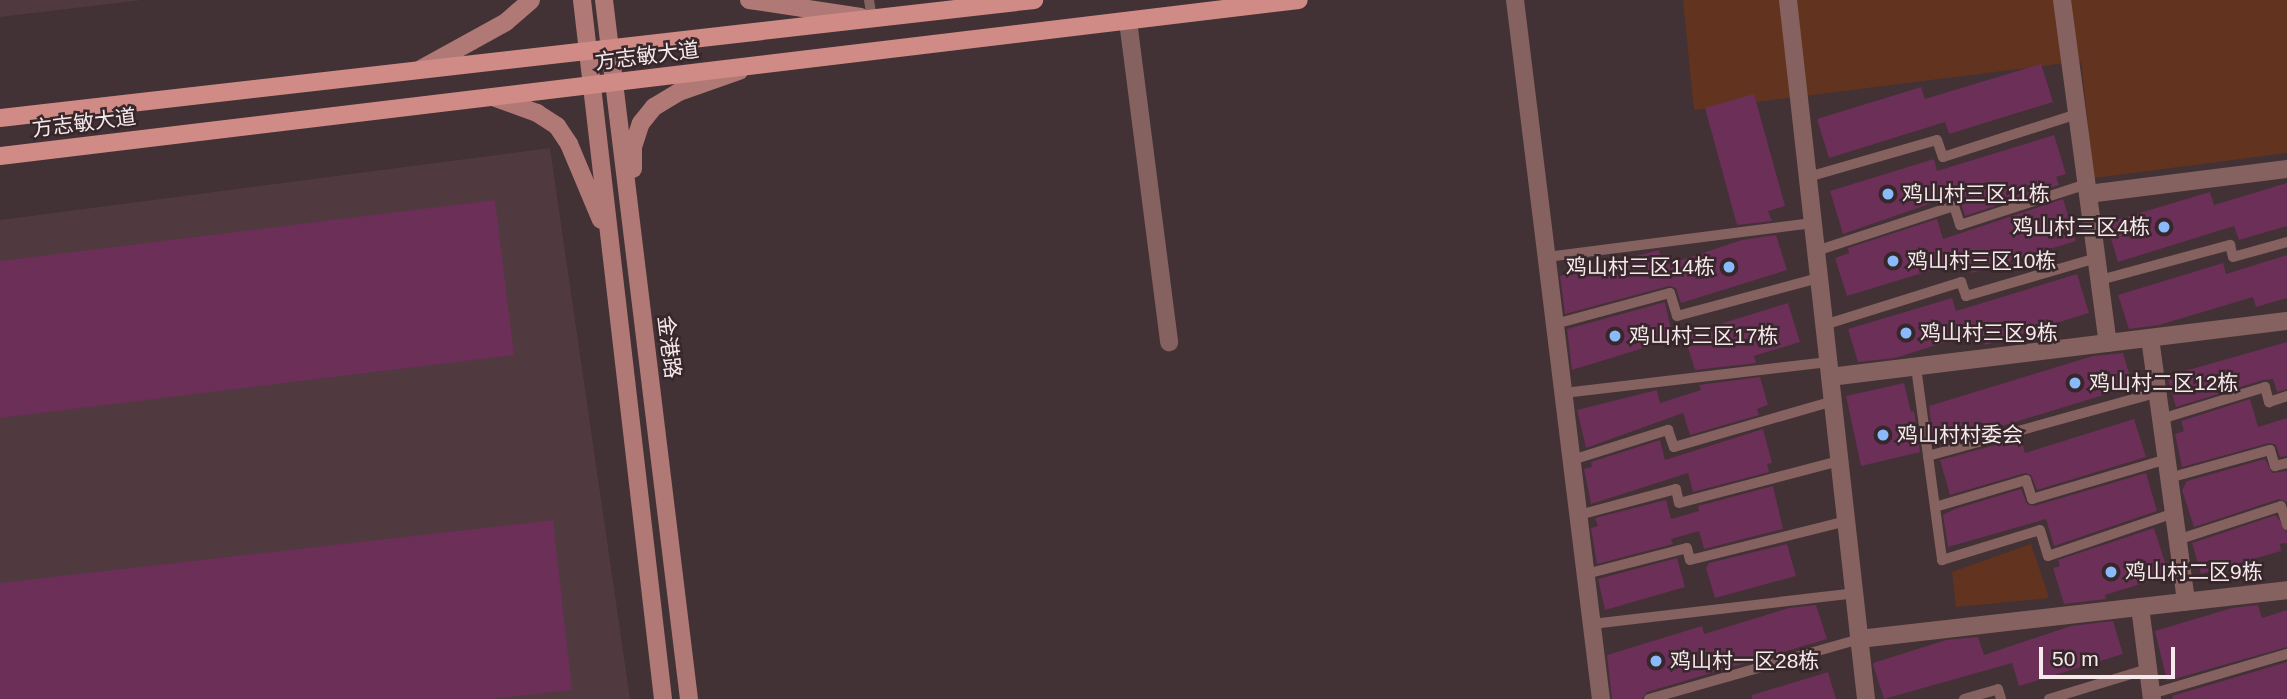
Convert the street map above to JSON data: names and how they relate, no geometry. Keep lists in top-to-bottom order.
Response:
{
  "streets": {
    "main road": ["方志敏大道", "金港路"]
  },
  "crossings": [
    ["方志敏大道", "金港路"]
  ],
  "places": [
    "鸡山村三区11栋",
    "鸡山村三区4栋",
    "鸡山村三区10栋",
    "鸡山村三区14栋",
    "鸡山村三区9栋",
    "鸡山村三区17栋",
    "鸡山村二区12栋",
    "鸡山村村委会",
    "鸡山村二区9栋",
    "鸡山村一区28栋"
  ],
  "scale_bar": "50 m"
}
